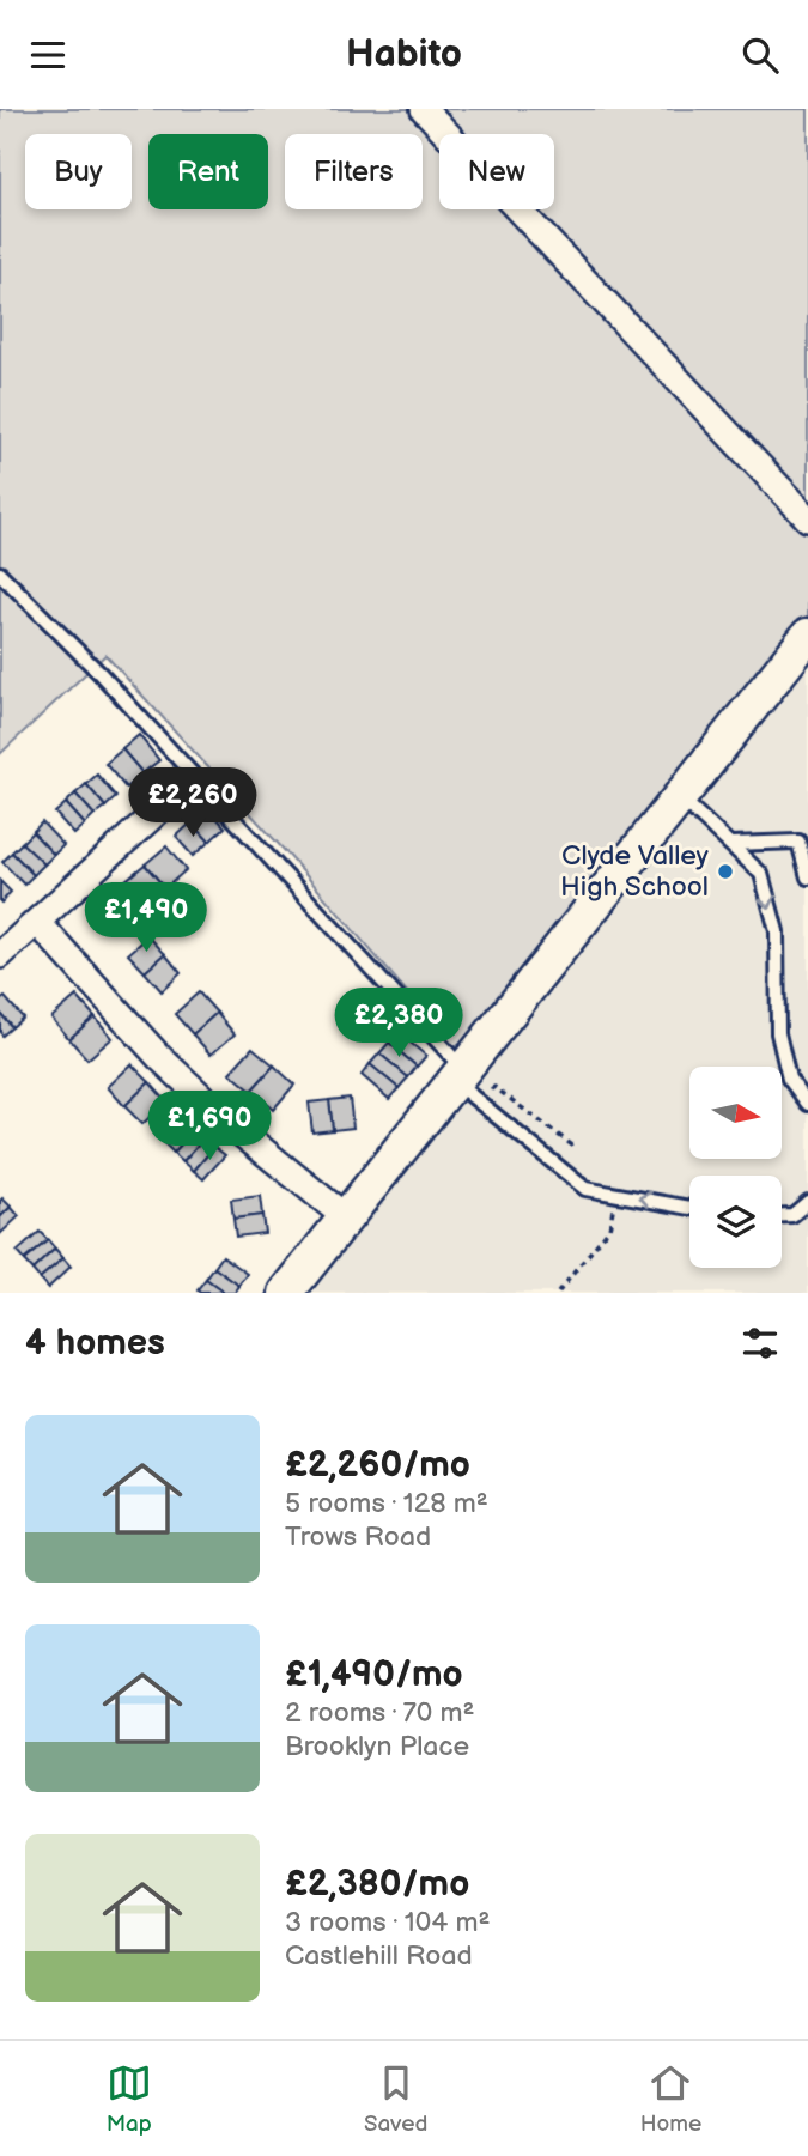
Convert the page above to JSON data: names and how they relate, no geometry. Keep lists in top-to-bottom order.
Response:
{
  "places": ["Clyde Valley High School"],
  "north": "right",
  "page": {
    "header": "Habito",
    "chip": [
      "Buy",
      "Rent",
      "Filters",
      "New"
    ],
    "price": [
      "£2,260",
      "£1,490",
      "£2,380",
      "£1,690"
    ],
    "heading": "4 homes",
    "list": [
      {
        "name": "£2,260/mo",
        "note": "5 rooms · 128 m² · Trows Road"
      },
      {
        "name": "£1,490/mo",
        "note": "2 rooms · 70 m² · Brooklyn Place"
      },
      {
        "name": "£2,380/mo",
        "note": "3 rooms · 104 m² · Castlehill Road"
      }
    ],
    "tabs": ["Map", "Saved", "Home"]
  }
}
